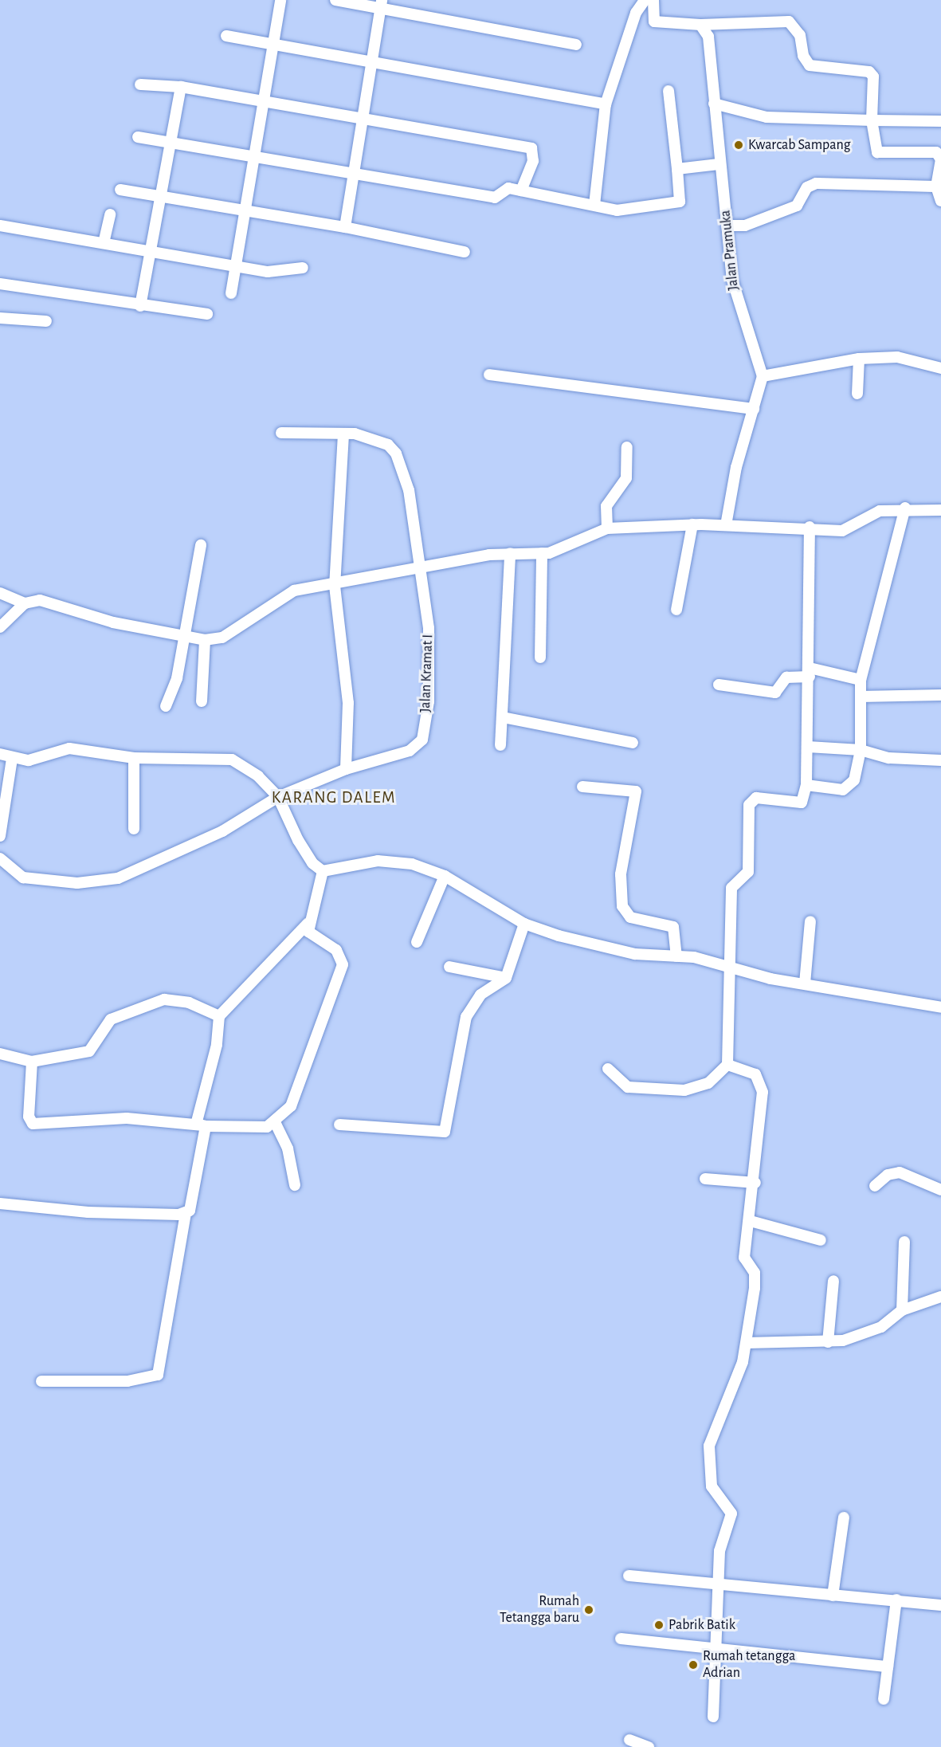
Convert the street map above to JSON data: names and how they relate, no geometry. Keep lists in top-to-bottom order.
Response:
{
  "streets": {
    "street": ["Jalan Pramuka", "Jalan Kramat I"]
  },
  "districts": ["KARANG DALEM"],
  "places": [
    "Kwarcab Sampang",
    "Rumah Tetangga baru",
    "Pabrik Batik",
    "Rumah tetangga Adrian"
  ]
}
